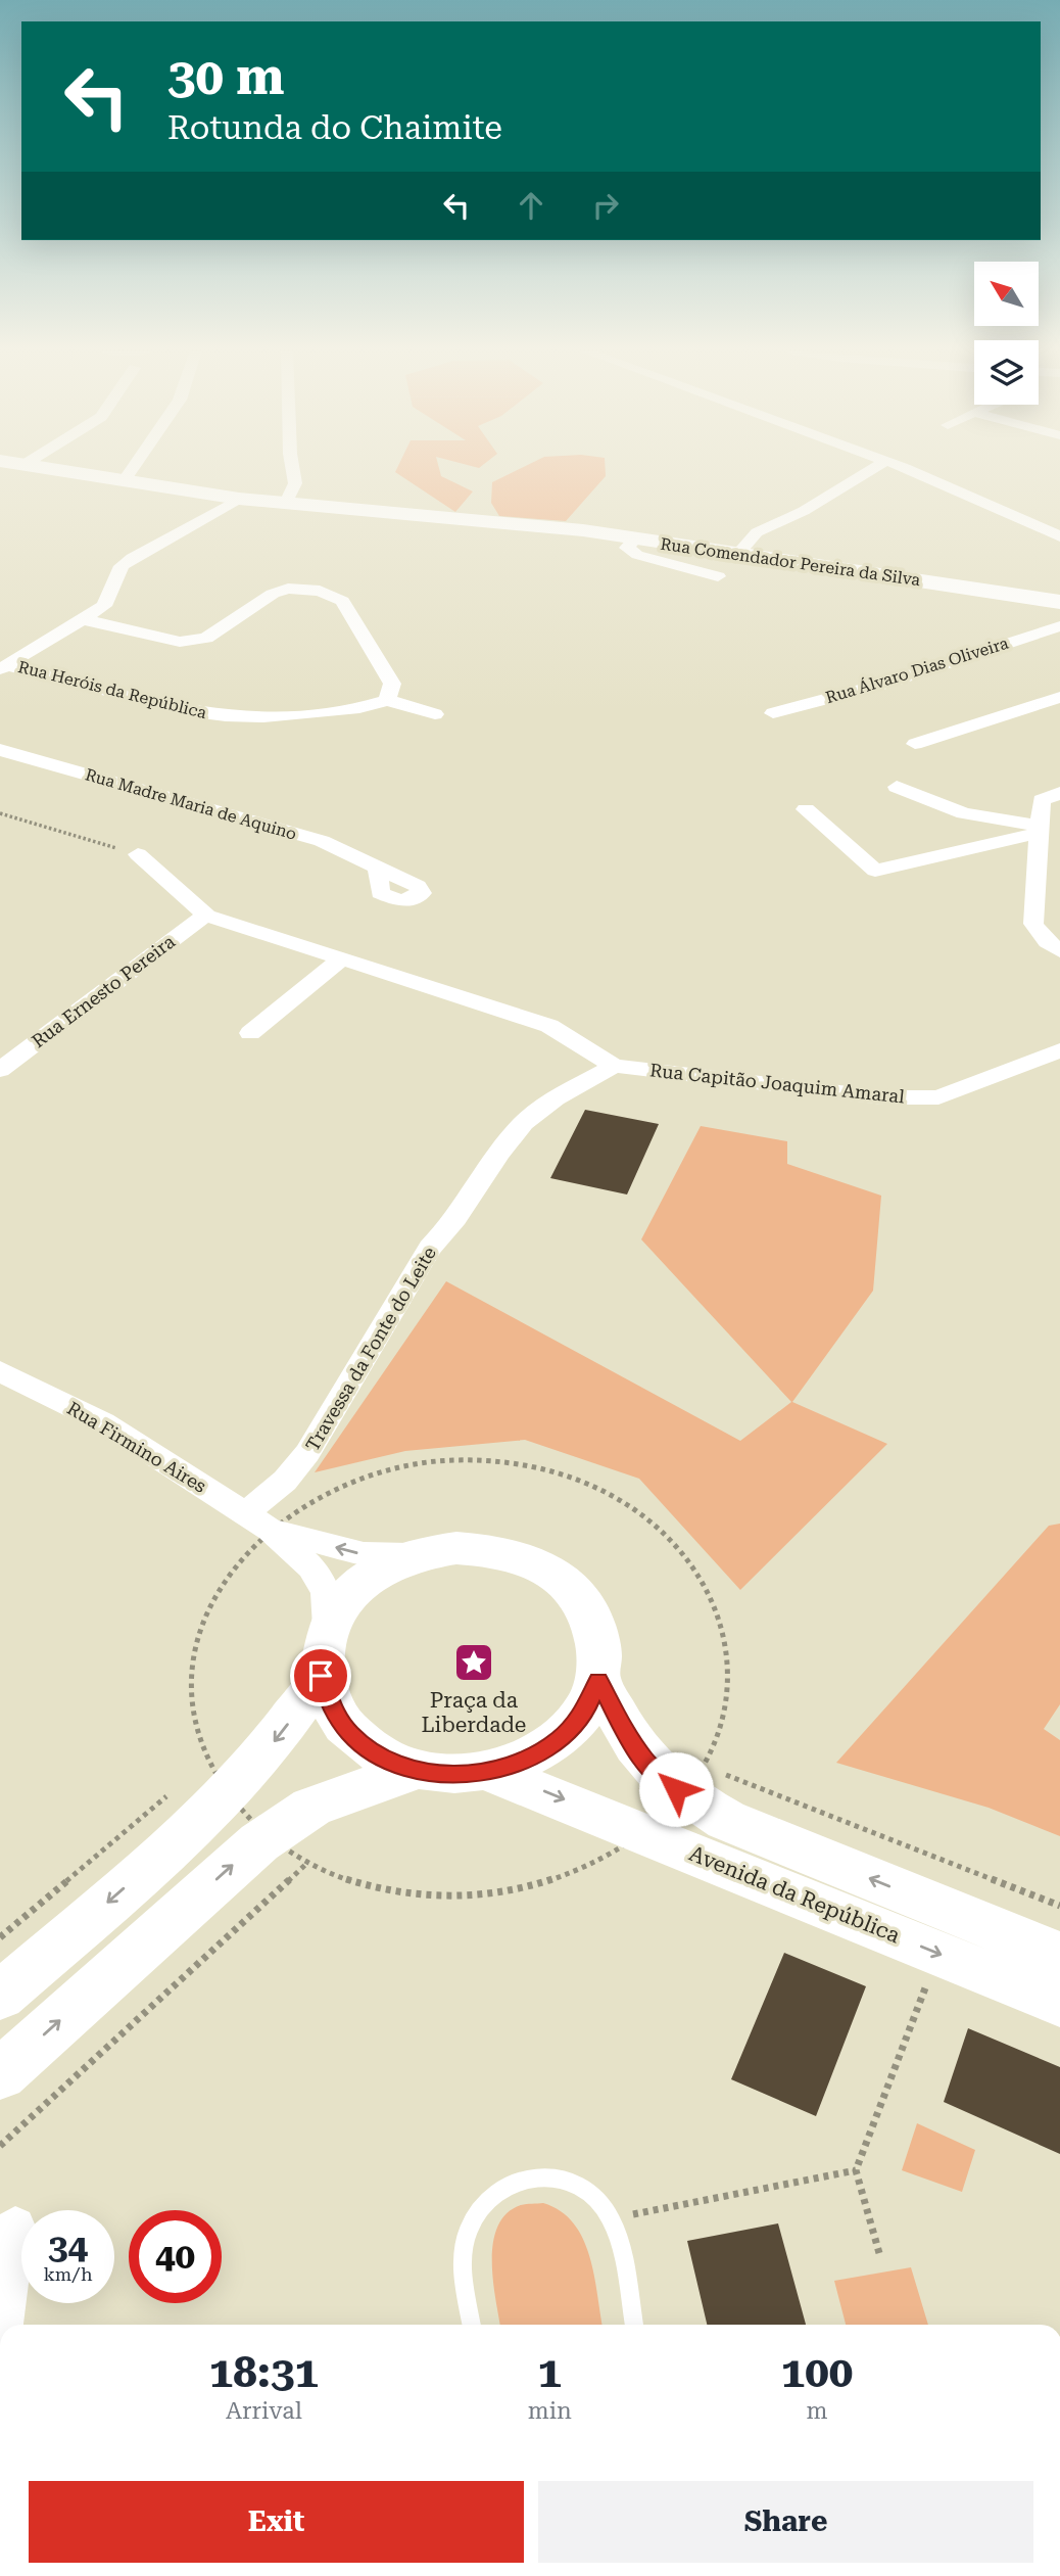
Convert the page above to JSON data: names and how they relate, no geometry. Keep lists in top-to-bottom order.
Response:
{
  "streets": {
    "street": [
      "Rua Comendador Pereira da Silva",
      "Rua Álvaro Dias Oliveira",
      "Rua Heróis da República",
      "Rua Madre Maria de Aquino",
      "Rua Ernesto Pereira",
      "Rua Capitão Joaquim Amaral",
      "Travessa da Fonte do Leite",
      "Rua Firmino Aires",
      "Avenida da República"
    ]
  },
  "crossings": [
    ["Rua Capitão Joaquim Amaral", "Travessa da Fonte do Leite"],
    ["Travessa da Fonte do Leite", "Rua Firmino Aires"],
    ["Rua Firmino Aires", "Avenida da República"]
  ],
  "places": {
    "place": ["Praça da Liberdade"]
  },
  "north": "top left",
  "page": {
    "turn": ["30 m", "Rotunda do Chaimite"],
    "speed": "34 km/h",
    "limit": "40",
    "eta": [
      "18:31",
      "Arrival",
      "1",
      "min",
      "100",
      "m"
    ],
    "buttons": ["Exit", "Share"]
  }
}
